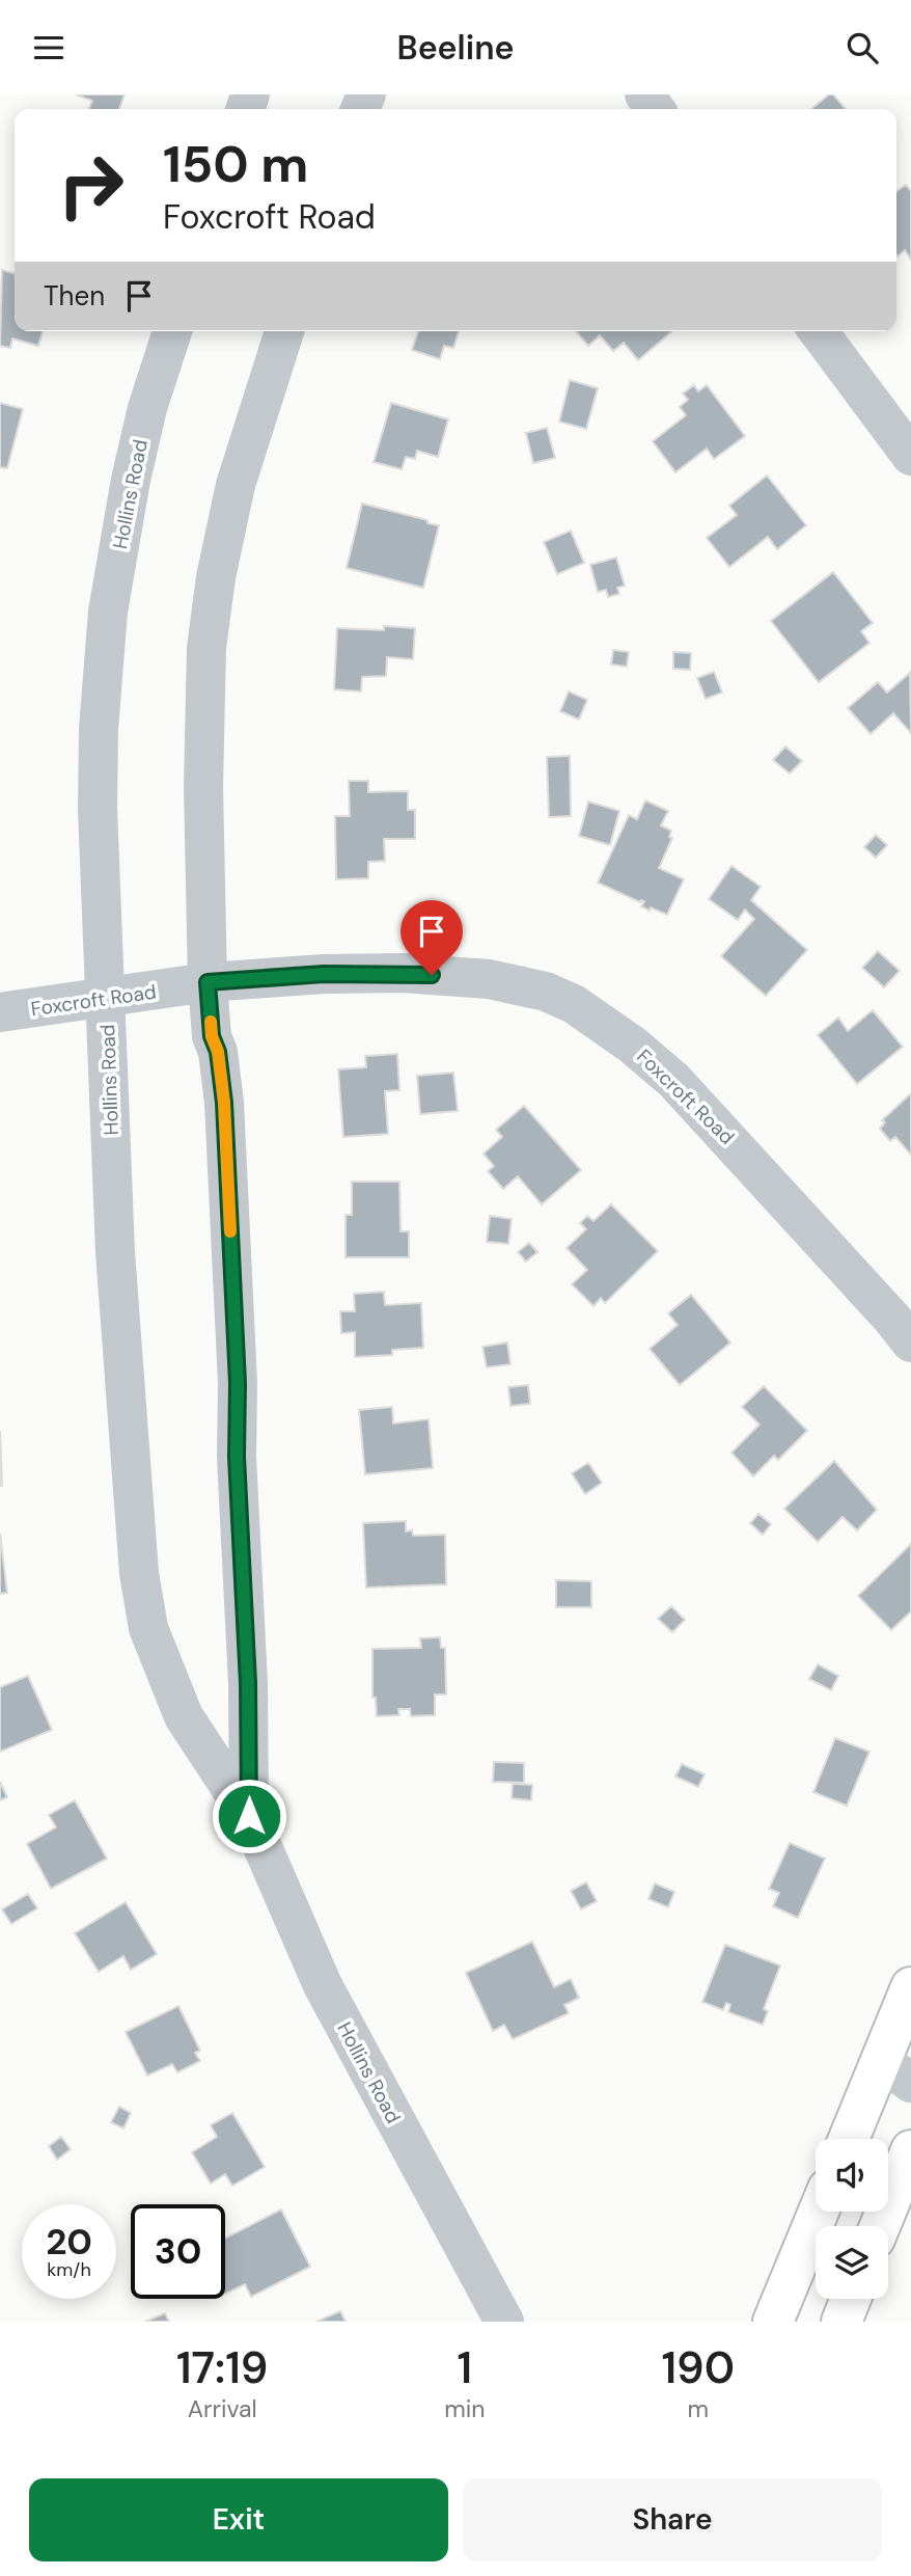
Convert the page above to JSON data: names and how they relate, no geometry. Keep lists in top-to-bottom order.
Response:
{
  "streets": {
    "street": ["Hollins Road", "Foxcroft Road"]
  },
  "crossings": [
    ["Hollins Road", "Foxcroft Road"]
  ],
  "page": {
    "header": "Beeline",
    "turn": ["150 m", "Foxcroft Road"],
    "then": "Then",
    "speed": "20 km/h",
    "limit": "30",
    "eta": [
      "17:19",
      "Arrival",
      "1",
      "min",
      "190",
      "m"
    ],
    "buttons": ["Exit", "Share"]
  }
}
